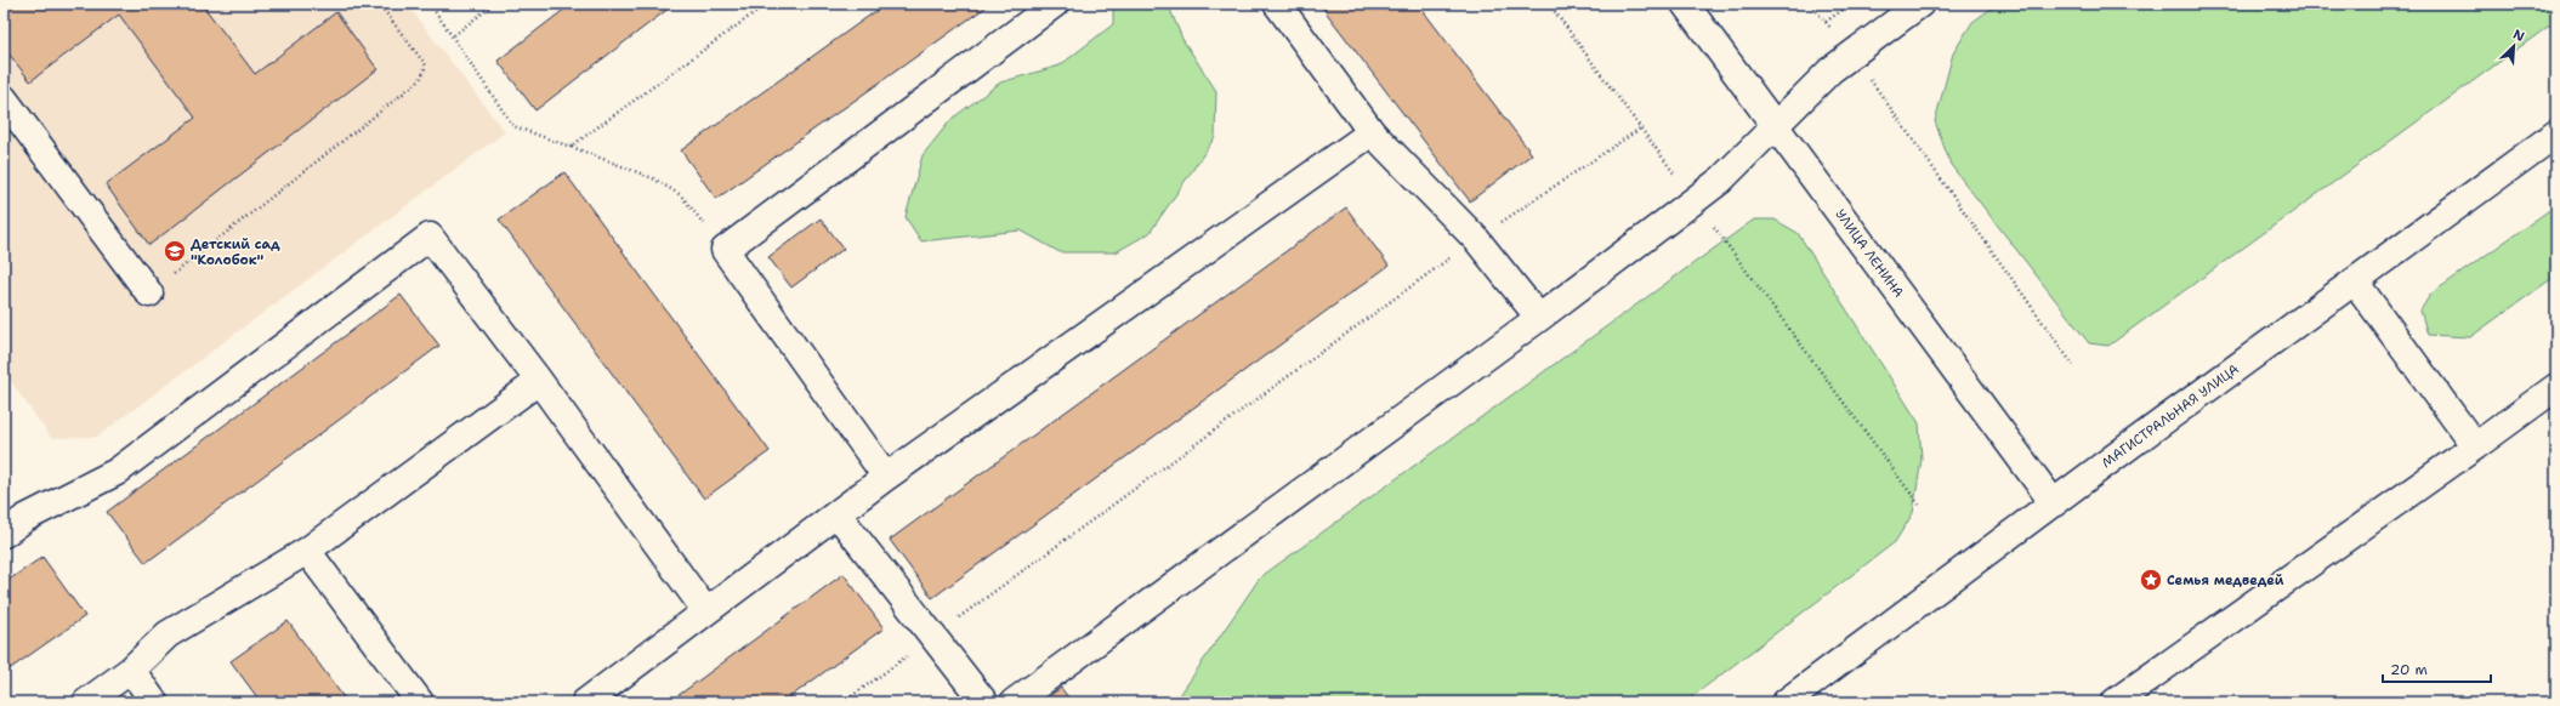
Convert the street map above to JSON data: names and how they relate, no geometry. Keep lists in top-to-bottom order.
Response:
{
  "streets": {
    "main road": ["УЛИЦА ЛЕНИНА", "МАГИСТРАЛЬНАЯ УЛИЦА"]
  },
  "crossings": [
    ["УЛИЦА ЛЕНИНА", "МАГИСТРАЛЬНАЯ УЛИЦА"]
  ],
  "places": {
    "school or university": ["Детский сад \"Колобок\""],
    "place": ["Семья медведей"]
  },
  "scale_bar": "20 m",
  "north": "top right"
}
